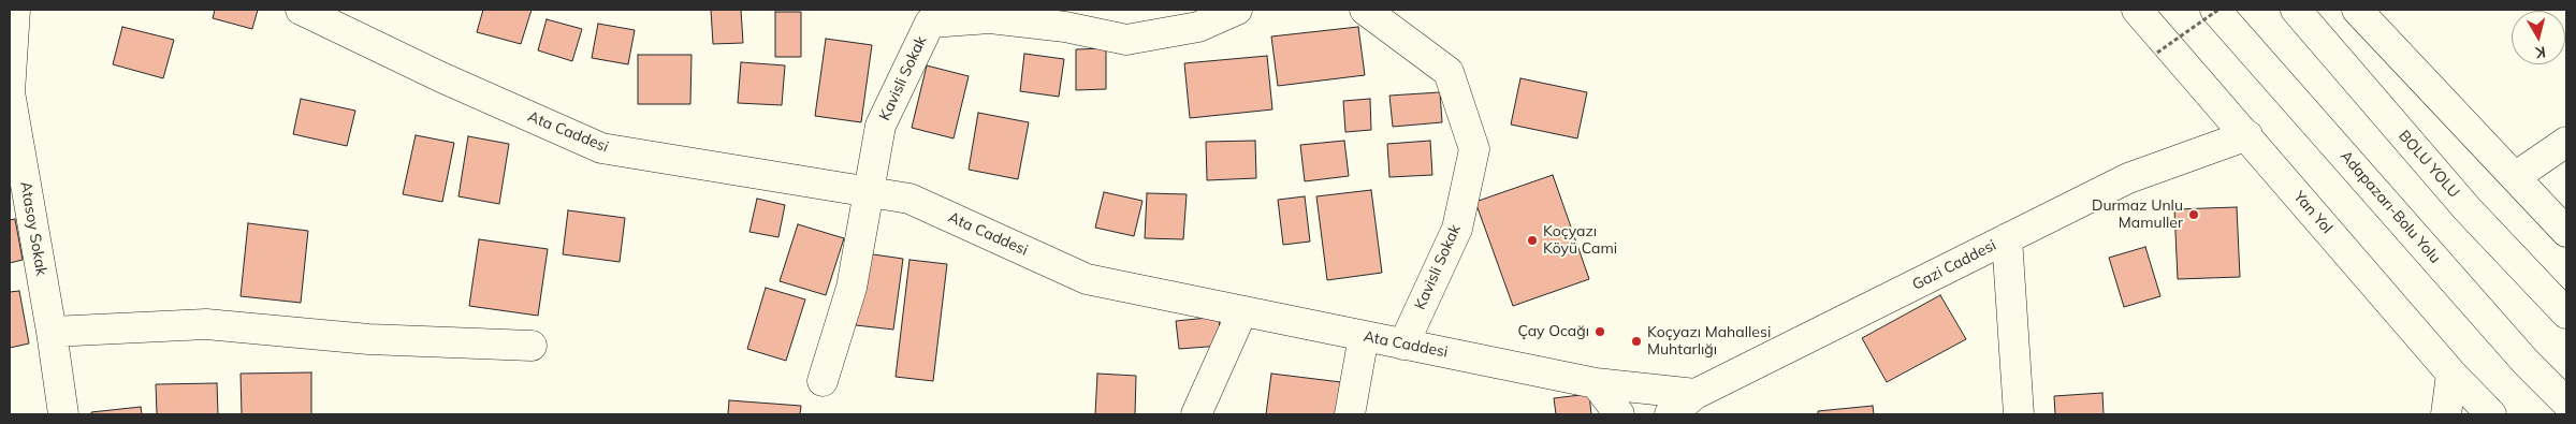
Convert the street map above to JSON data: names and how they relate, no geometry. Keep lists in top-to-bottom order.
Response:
{
  "streets": {
    "main road": [
      "Kavisli Sokak",
      "Ata Caddesi",
      "BOLU YOLU",
      "Adapazarı-Bolu Yolu",
      "Yan Yol",
      "Atasoy Sokak",
      "Gazi Caddesi"
    ]
  },
  "crossings": [
    ["Kavisli Sokak", "Ata Caddesi"],
    ["Ata Caddesi", "Gazi Caddesi"],
    ["Yan Yol", "Gazi Caddesi"]
  ],
  "places": [
    "Durmaz Unlu Mamuller",
    "Koçyazı Köyü Cami",
    "Çay Ocağı",
    "Koçyazı Mahallesi Muhtarlığı"
  ],
  "north": "bottom"
}
